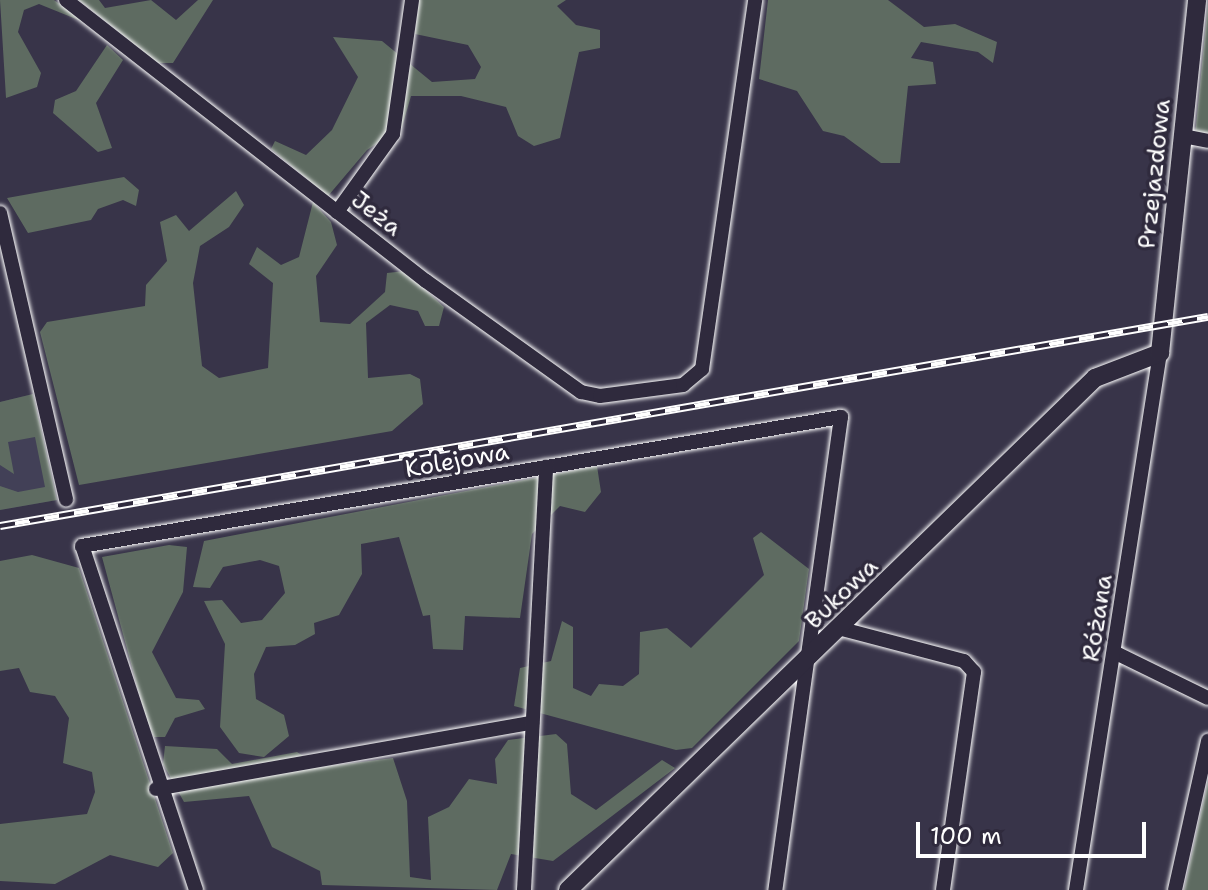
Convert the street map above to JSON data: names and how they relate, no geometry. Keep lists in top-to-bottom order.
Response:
{
  "streets": {
    "street": [
      "Przejazdowa",
      "Jeża",
      "Kolejowa",
      "Bukowa",
      "Różana"
    ]
  },
  "crossings": [
    ["Przejazdowa", "Bukowa"],
    ["Przejazdowa", "Różana"],
    ["Kolejowa", "Bukowa"],
    ["Bukowa", "Różana"]
  ],
  "scale_bar": "100 m"
}
